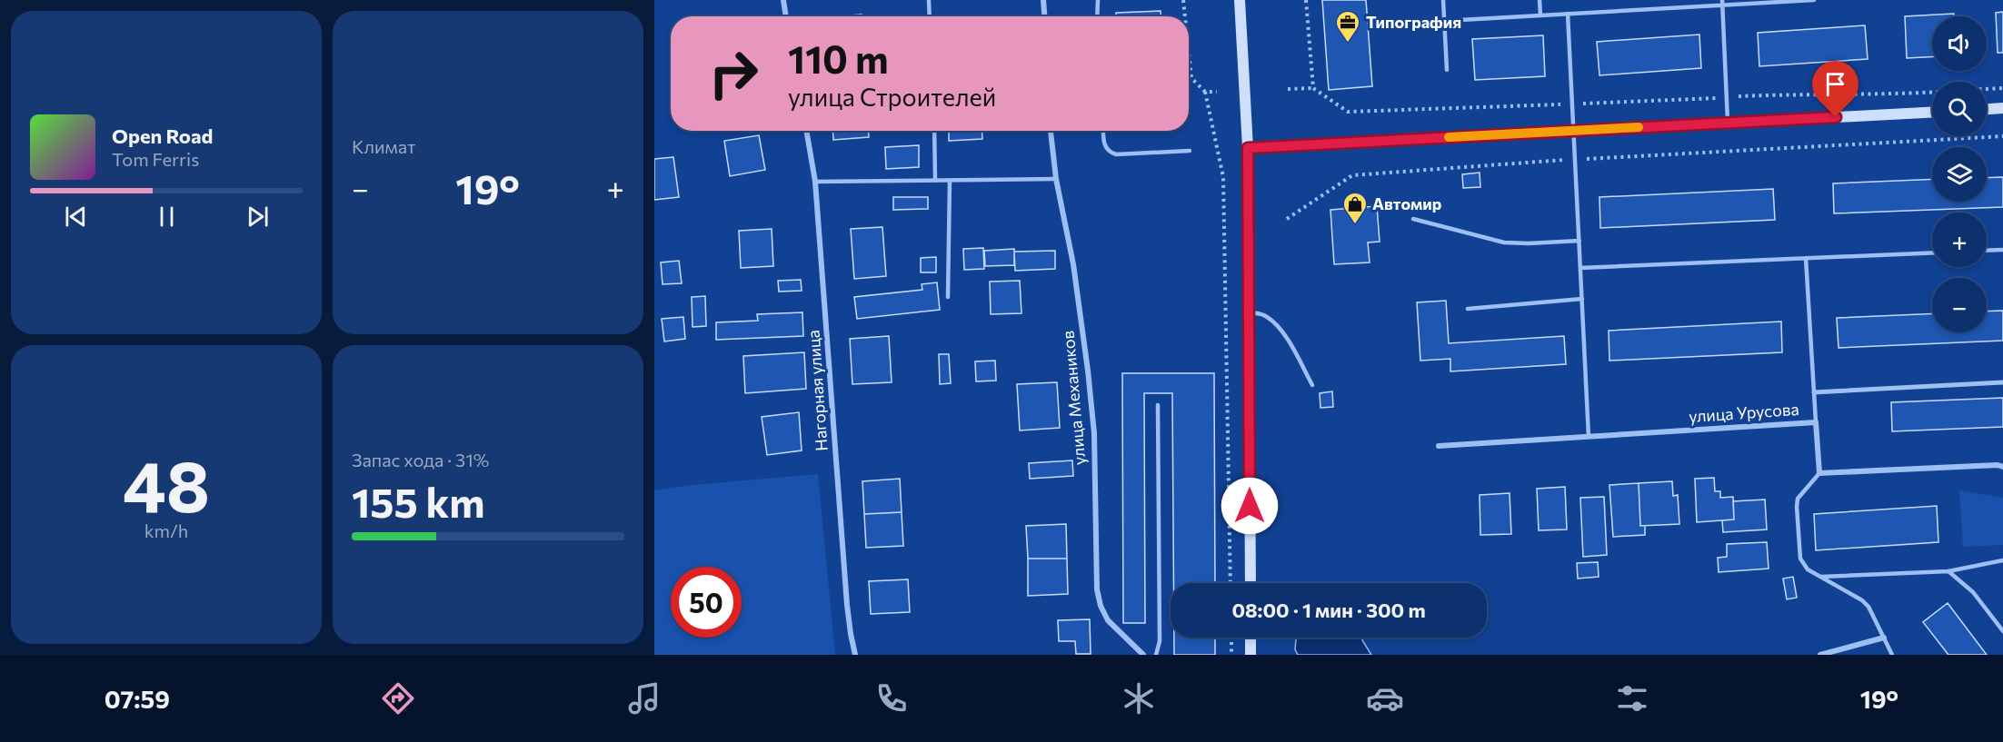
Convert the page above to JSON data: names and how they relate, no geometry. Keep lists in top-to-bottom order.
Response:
{
  "streets": {
    "street": ["Нагорная улица", "улица Механиков", "улица Урусова"]
  },
  "places": {
    "office": ["Типография"],
    "shop": ["Автомир"]
  },
  "page": {
    "tile": [
      "Климат",
      ["48", "km/h"],
      ["Запас хода · 31%", "155 km"]
    ],
    "map_buttons": ["+", "−"],
    "turn": ["110 m", "улица Строителей"],
    "song": ["Open Road", "Tom Ferris"],
    "heat": ["−", "19°", "+"],
    "limit": "50",
    "trip": "08:00 · 1 мин · 300 m",
    "tabs": ["07:59", "19°"]
  }
}
